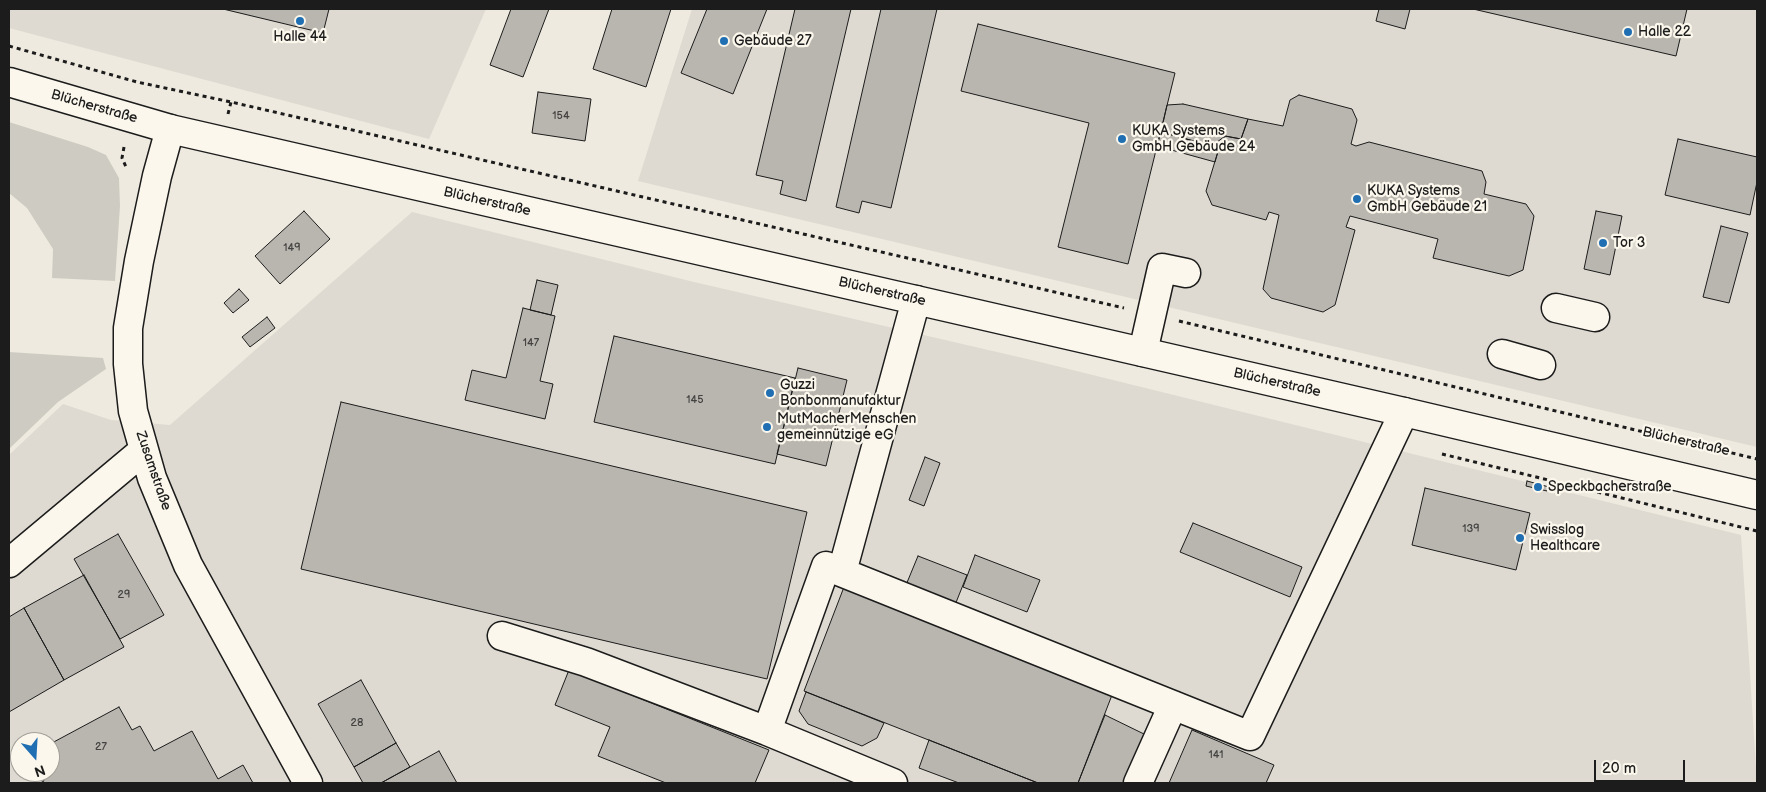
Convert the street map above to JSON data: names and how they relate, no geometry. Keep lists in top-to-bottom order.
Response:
{
  "streets": {
    "main road": ["Blücherstraße", "Zusamstraße"]
  },
  "crossings": [
    ["Blücherstraße", "Zusamstraße"]
  ],
  "places": [
    "Halle 44",
    "Halle 22",
    "Gebäude 27",
    "KUKA Systems GmbH Gebäude 24",
    "KUKA Systems GmbH Gebäude 21",
    "Tor 3",
    "Guzzi Bonbonmanufaktur",
    "MutMacherMenschen gemeinnützige eG",
    "Speckbacherstraße",
    "Swisslog Healthcare"
  ],
  "house_numbers": [
    "154",
    "149",
    "147",
    "145",
    "139",
    "29",
    "28",
    "27",
    "141"
  ],
  "scale_bar": "20 m",
  "north": "bottom"
}
